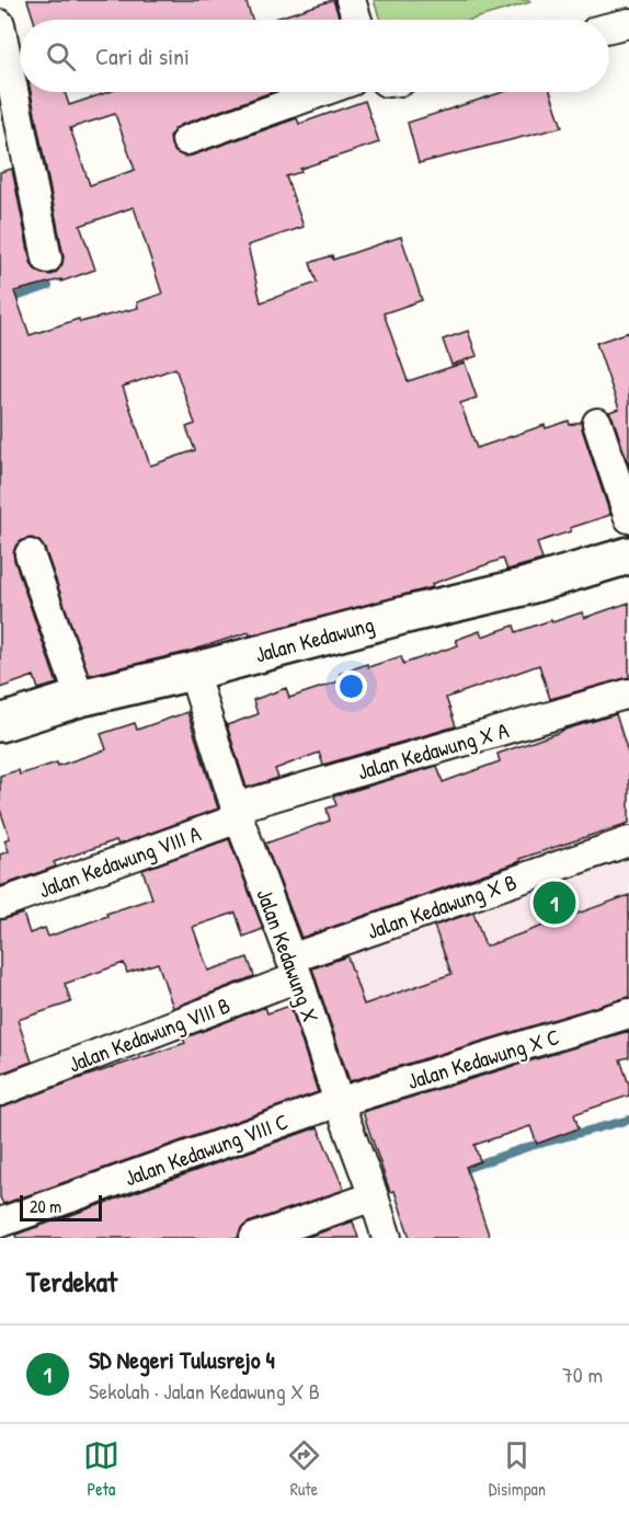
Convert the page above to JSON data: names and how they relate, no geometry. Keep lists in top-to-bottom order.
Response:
{
  "streets": {
    "main road": ["Jalan Kedawung"],
    "street": [
      "Jalan Kedawung X A",
      "Jalan Kedawung VIII A",
      "Jalan Kedawung X B",
      "Jalan Kedawung X",
      "Jalan Kedawung VIII B",
      "Jalan Kedawung X C",
      "Jalan Kedawung VIII C"
    ]
  },
  "crossings": [
    ["Jalan Kedawung", "Jalan Kedawung X"],
    ["Jalan Kedawung X A", "Jalan Kedawung VIII A"],
    ["Jalan Kedawung X A", "Jalan Kedawung X"],
    ["Jalan Kedawung VIII A", "Jalan Kedawung X"],
    ["Jalan Kedawung X B", "Jalan Kedawung X"],
    ["Jalan Kedawung X B", "Jalan Kedawung VIII B"],
    ["Jalan Kedawung X", "Jalan Kedawung VIII B"],
    ["Jalan Kedawung X", "Jalan Kedawung X C"],
    ["Jalan Kedawung X", "Jalan Kedawung VIII C"],
    ["Jalan Kedawung X C", "Jalan Kedawung VIII C"]
  ],
  "scale_bar": "20 m",
  "page": {
    "search": "Cari di sini",
    "pins": "1",
    "scale": "20 m",
    "heading": "Terdekat",
    "list": [
      {
        "mark": "1",
        "name": "SD Negeri Tulusrejo 4",
        "note": "Sekolah · Jalan Kedawung X B",
        "value": "70 m"
      }
    ],
    "nav": ["Peta", "Rute", "Disimpan"]
  }
}
